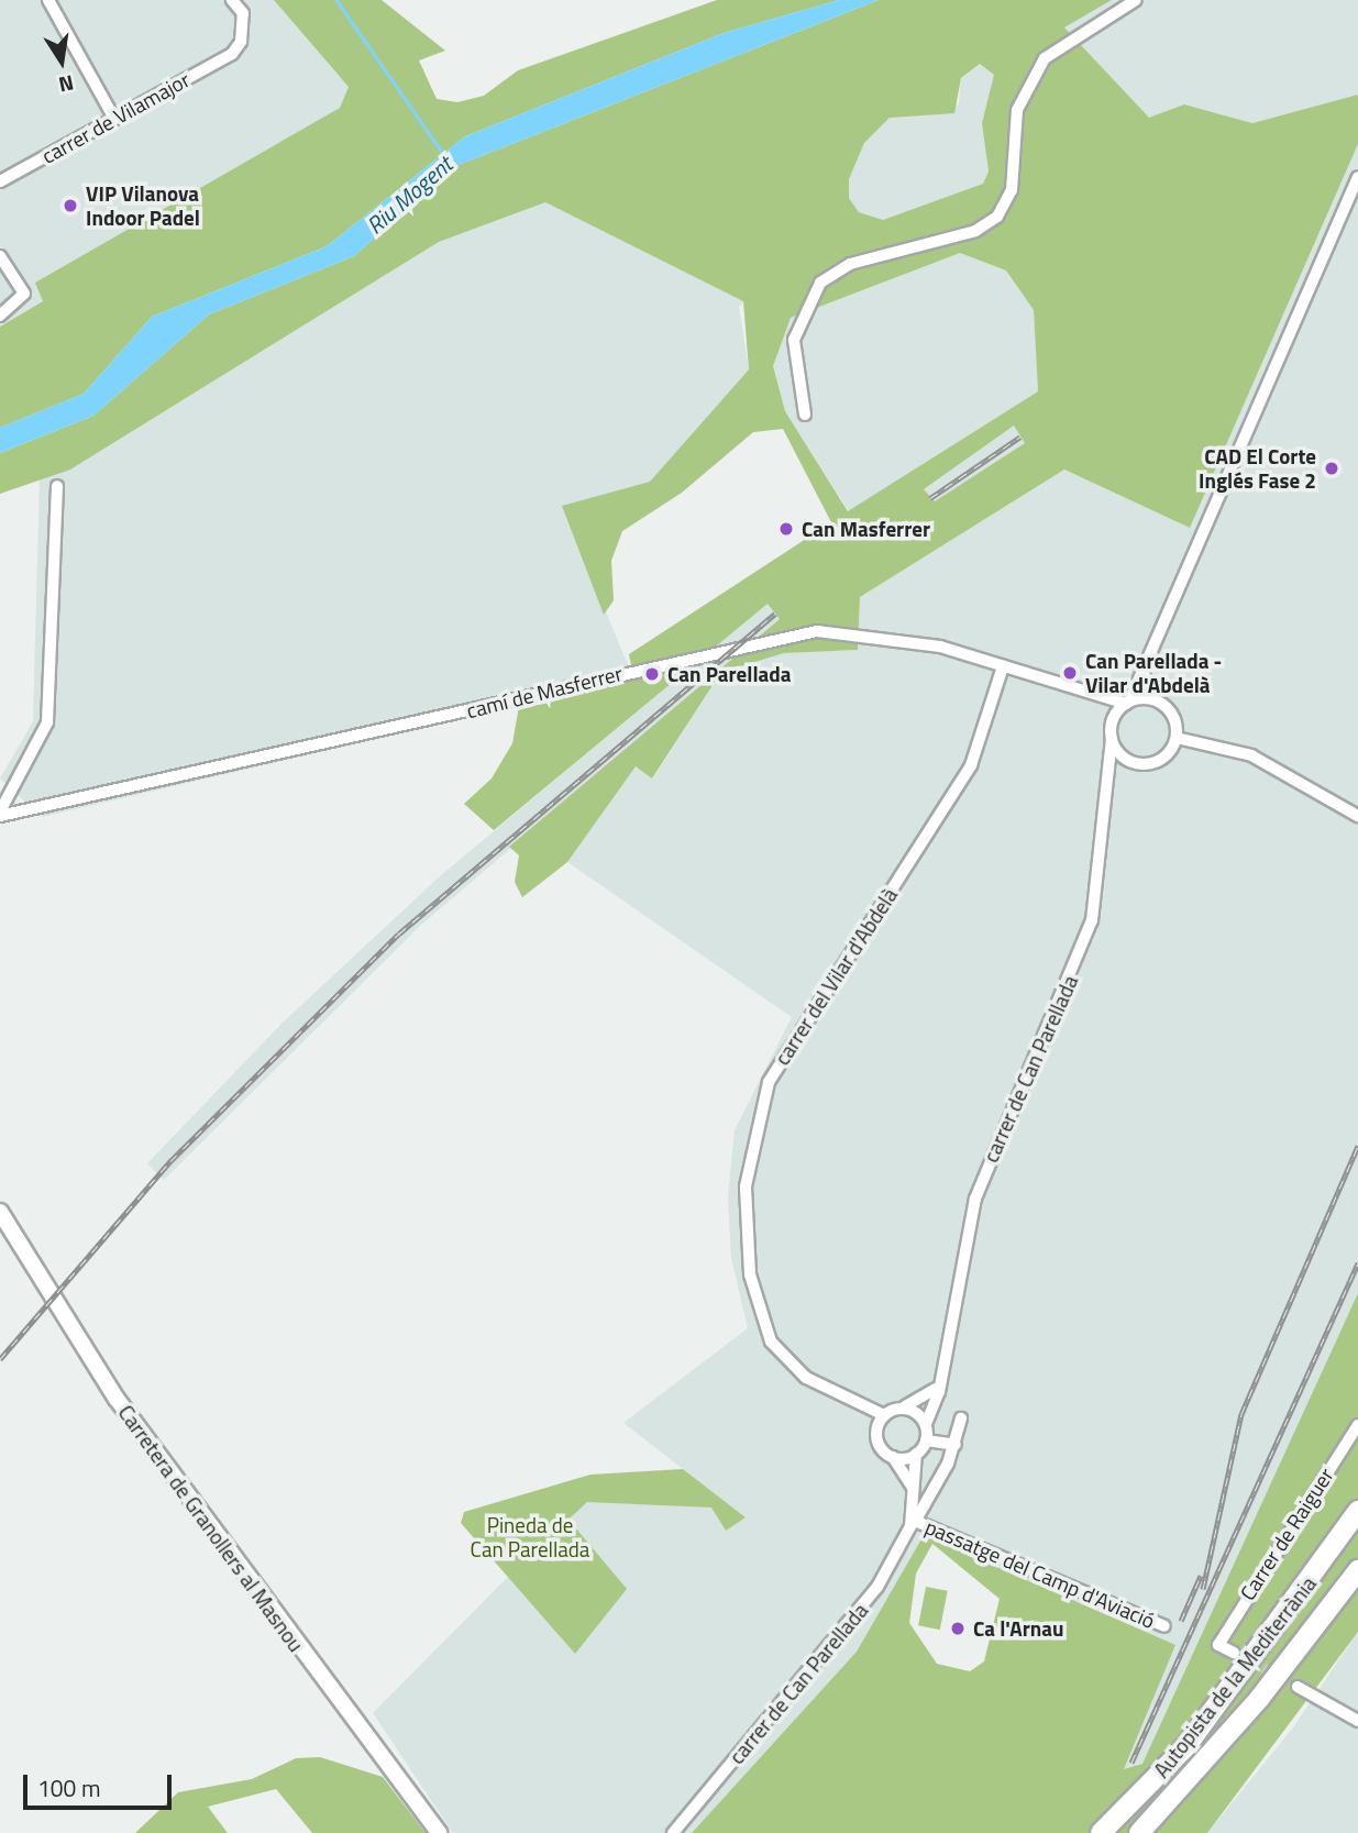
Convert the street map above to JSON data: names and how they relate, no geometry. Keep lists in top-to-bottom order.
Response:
{
  "streets": {
    "highway": ["Autopista de la Mediterrània"],
    "main road": ["Carretera de Granollers al Masnou"],
    "street": [
      "carrer de Vilamajor",
      "camí de Masferrer",
      "carrer del Vilar d'Abdelà",
      "carrer de Can Parellada",
      "Carrer de Raiguer",
      "passatge del Camp d'Aviació"
    ]
  },
  "crossings": [
    ["camí de Masferrer", "carrer del Vilar d'Abdelà"],
    ["camí de Masferrer", "carrer de Can Parellada"],
    ["carrer del Vilar d'Abdelà", "carrer de Can Parellada"],
    ["carrer de Can Parellada", "passatge del Camp d'Aviació"]
  ],
  "water": ["Riu Mogent"],
  "parks": ["Pineda de Can Parellada"],
  "places": [
    "VIP Vilanova Indoor Padel",
    "CAD El Corte Inglés Fase 2",
    "Can Masferrer",
    "Can Parellada - Vilar d'Abdelà",
    "Can Parellada",
    "Ca l'Arnau"
  ],
  "scale_bar": "100 m",
  "north": "bottom"
}
